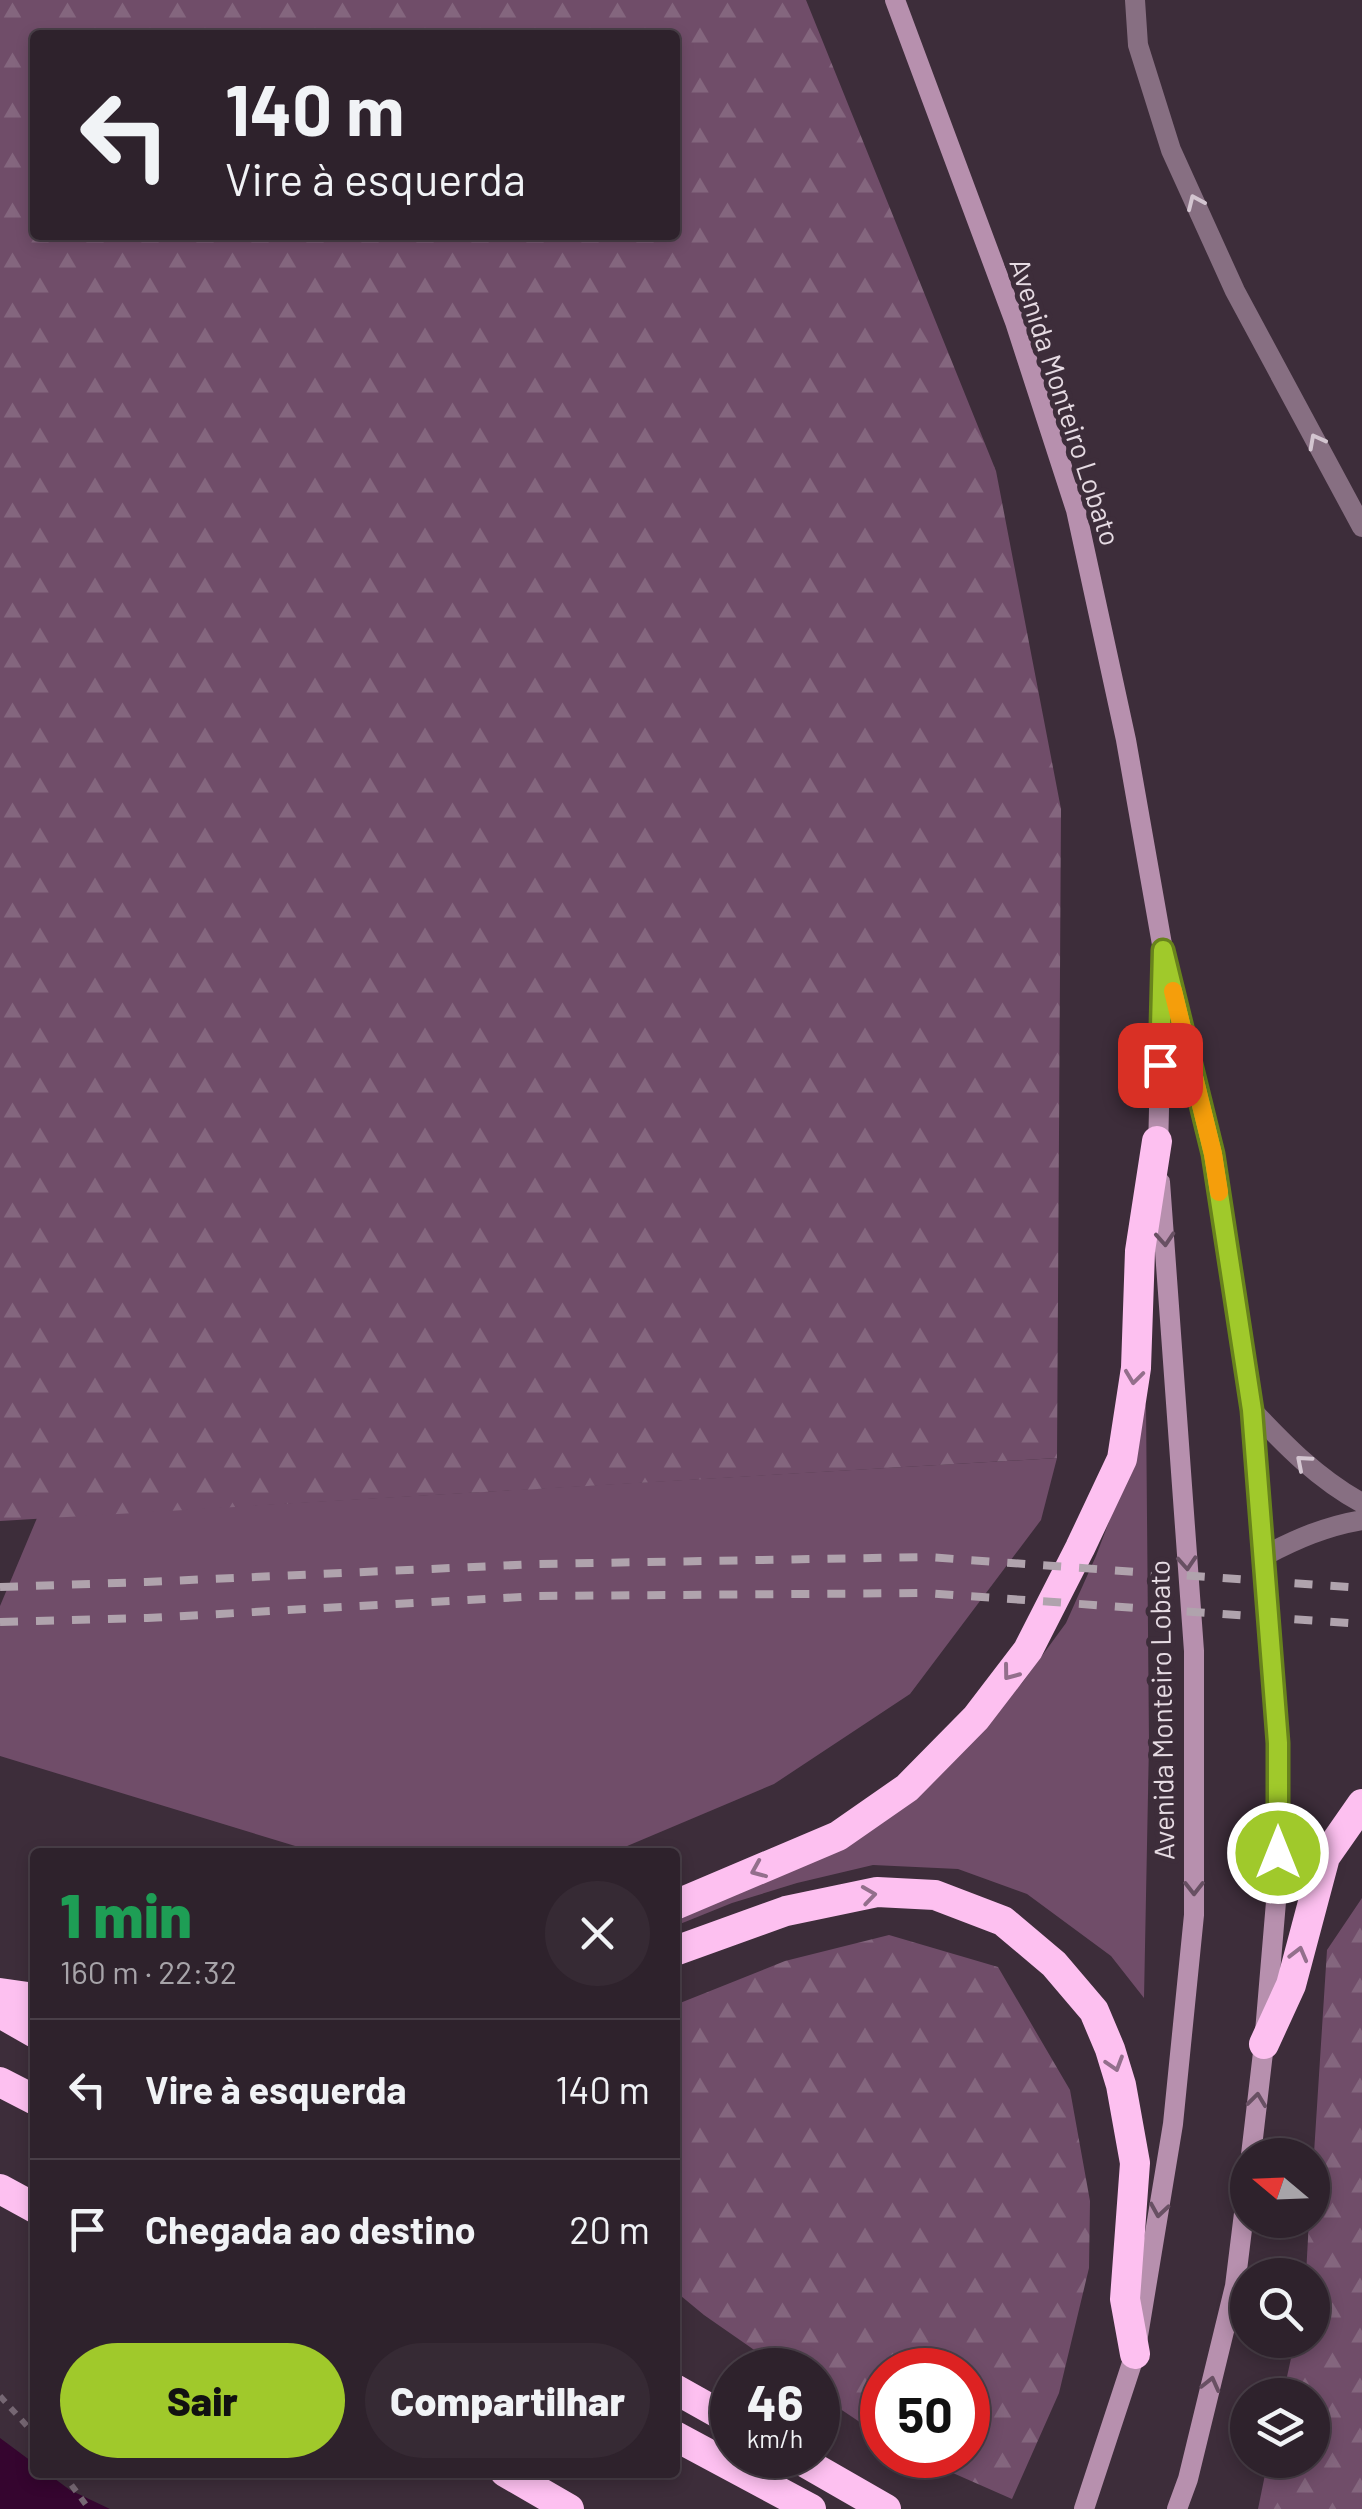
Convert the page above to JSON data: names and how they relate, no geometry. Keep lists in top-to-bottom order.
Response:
{
  "streets": {
    "main road": ["Avenida Monteiro Lobato"]
  },
  "north": "left",
  "page": {
    "turn": ["140 m", "Vire à esquerda"],
    "heading": ["1 min", "160 m · 22:32"],
    "list": [
      {
        "name": "Vire à esquerda",
        "value": "140 m"
      },
      {
        "name": "Chegada ao destino",
        "value": "20 m"
      }
    ],
    "buttons": ["Sair", "Compartilhar"],
    "speed": "46 km/h",
    "limit": "50"
  }
}
